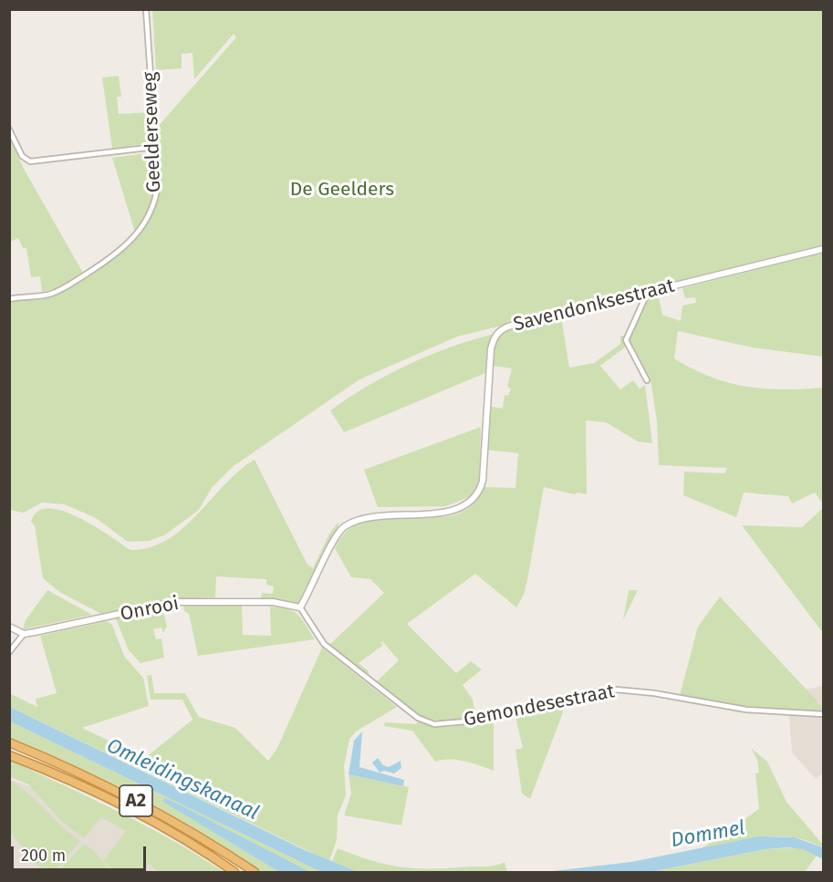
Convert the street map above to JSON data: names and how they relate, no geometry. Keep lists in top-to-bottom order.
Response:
{
  "streets": {
    "highway": ["A2"],
    "street": [
      "Geelderseweg",
      "Savendonksestraat",
      "Onrooi",
      "Gemondesestraat"
    ]
  },
  "crossings": [
    ["Savendonksestraat", "Onrooi"],
    ["Savendonksestraat", "Gemondesestraat"],
    ["Onrooi", "Gemondesestraat"]
  ],
  "water": ["Omleidingskanaal", "Dommel"],
  "parks": ["De Geelders"],
  "scale_bar": "200 m"
}
